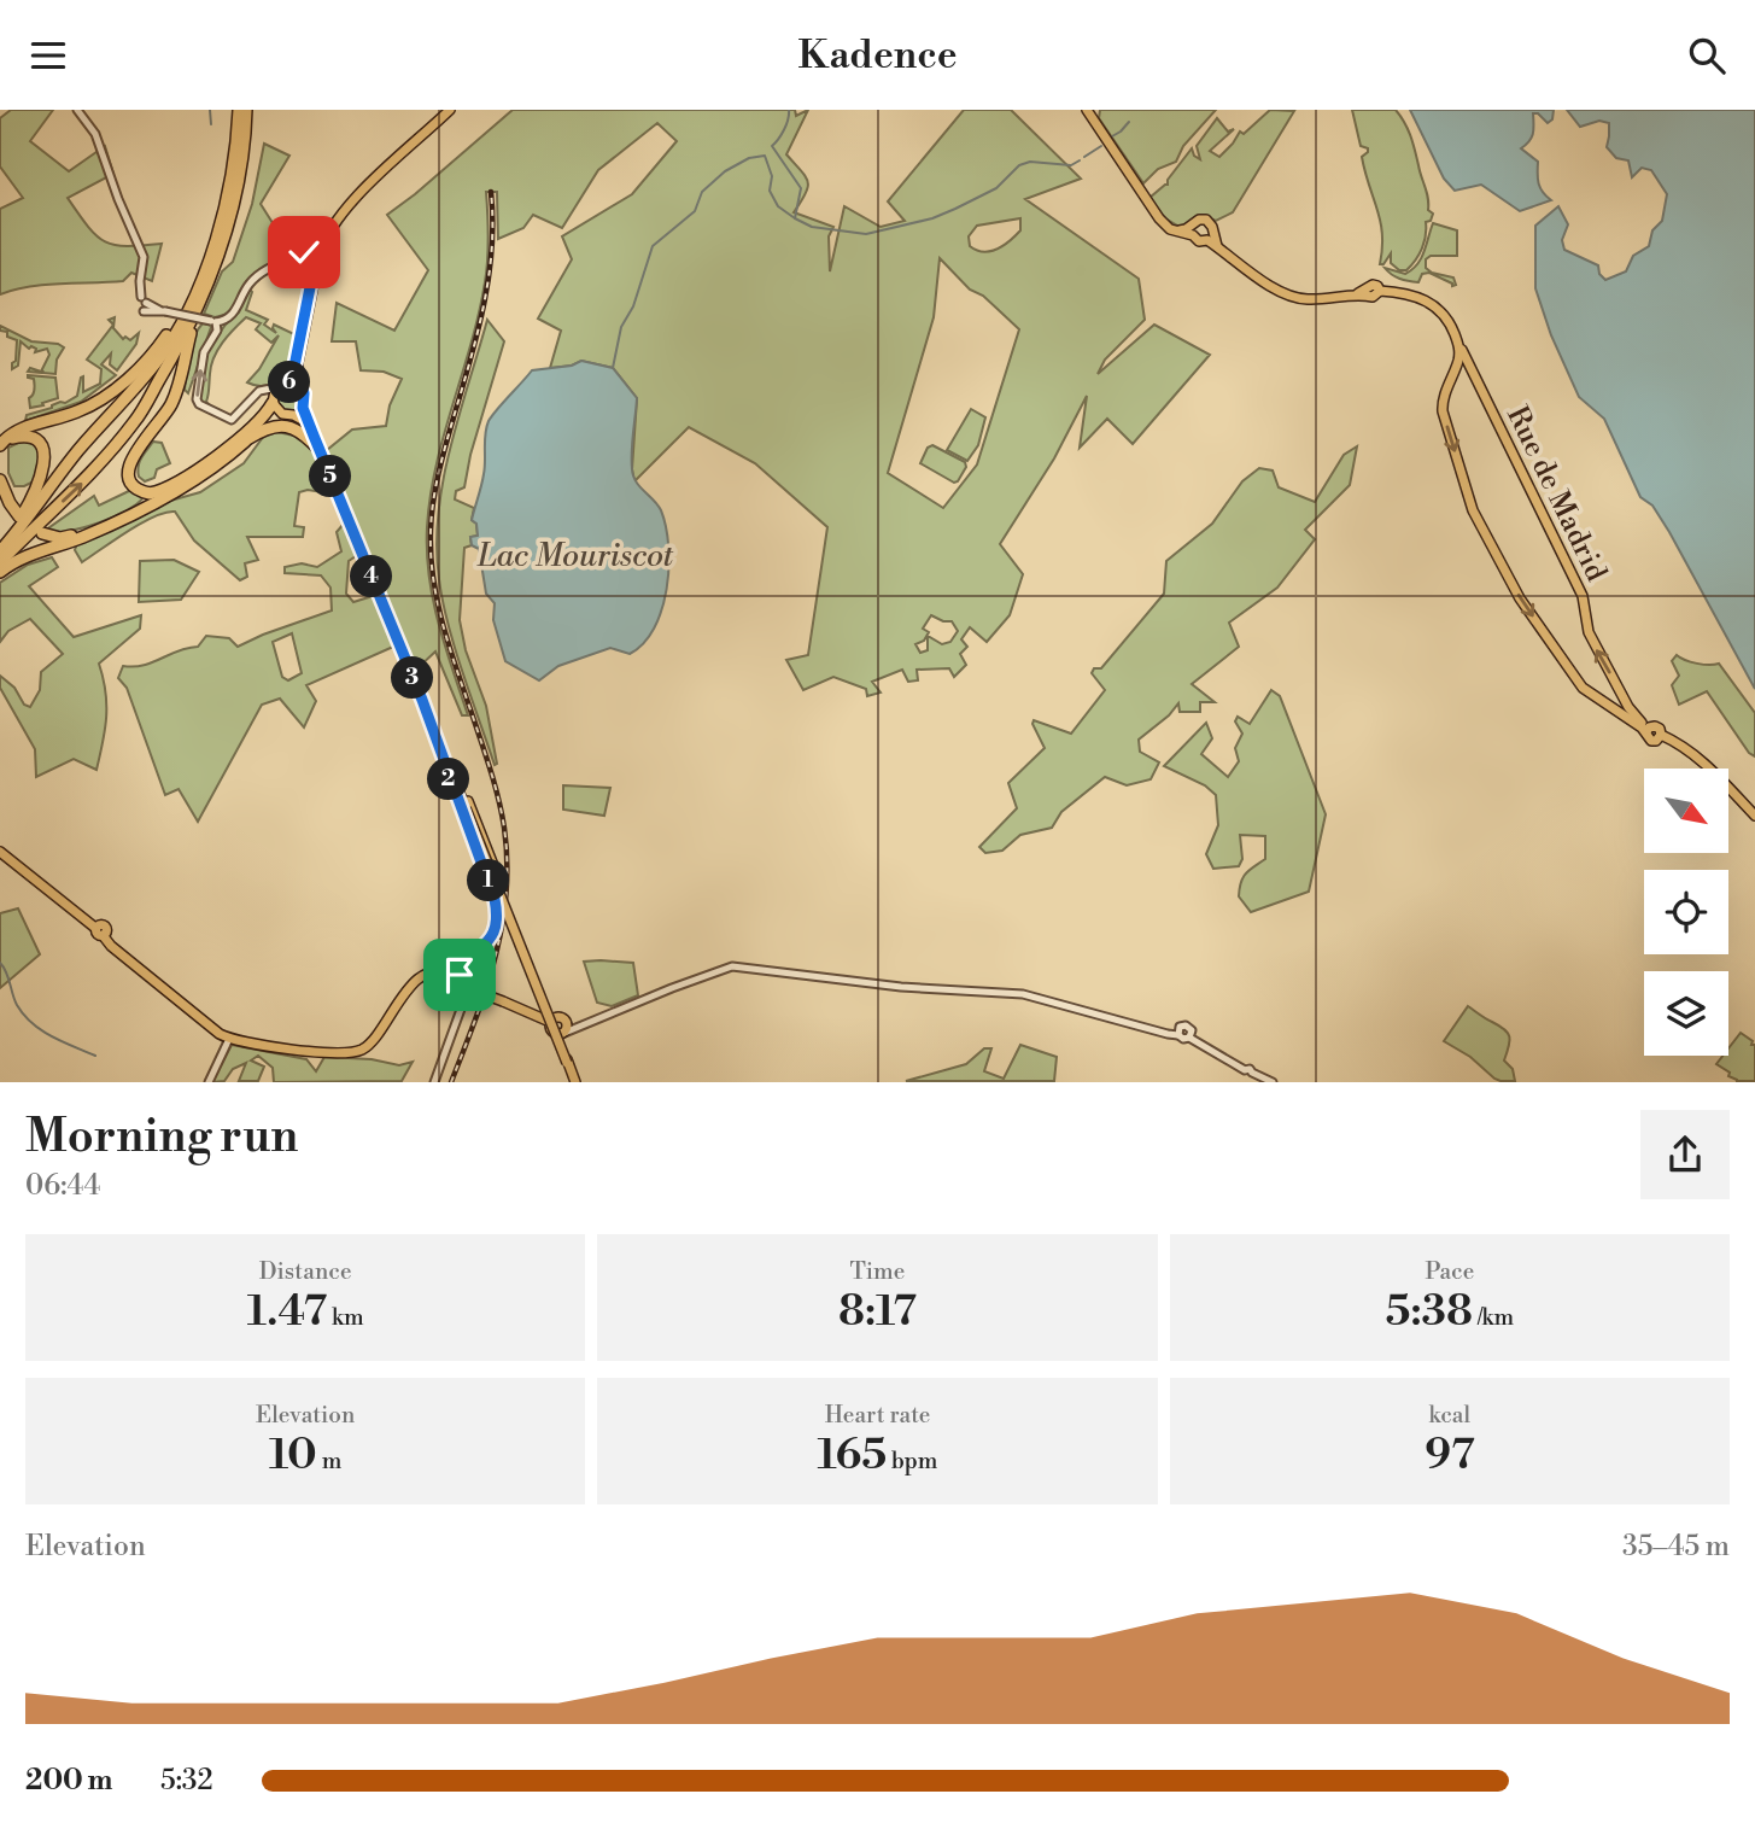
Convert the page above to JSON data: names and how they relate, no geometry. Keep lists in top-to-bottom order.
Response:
{
  "streets": {
    "main road": ["Rue de Madrid"]
  },
  "water": ["Lac Mouriscot"],
  "north": "bottom right",
  "page": {
    "header": "Kadence",
    "pins": [
      "6",
      "5",
      "4",
      "3",
      "2",
      "1"
    ],
    "heading": ["Morning run", "06:44"],
    "stats": [
      ["Distance", "1.47 km"],
      ["Time", "8:17"],
      ["Pace", "5:38 /km"],
      ["Elevation", "10 m"],
      ["Heart rate", "165 bpm"],
      ["kcal", "97"]
    ],
    "chart": ["Elevation", "35–45 m"],
    "list": [
      {
        "name": "200 m",
        "note": "5:32"
      }
    ]
  }
}
